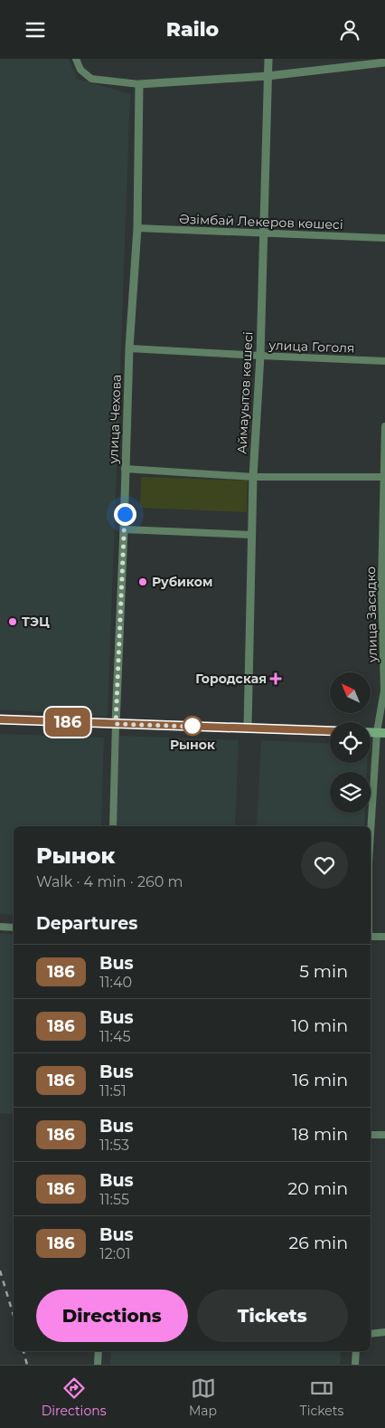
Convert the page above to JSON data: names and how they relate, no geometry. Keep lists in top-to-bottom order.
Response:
{
  "streets": {
    "street": [
      "Әзімбай Лекеров көшесі",
      "улица Гоголя",
      "Аймауытов көшесі",
      "улица Чехова",
      "улица Засядко"
    ]
  },
  "crossings": [
    ["Әзімбай Лекеров көшесі", "Аймауытов көшесі"],
    ["Әзімбай Лекеров көшесі", "улица Чехова"],
    ["улица Гоголя", "Аймауытов көшесі"],
    ["улица Гоголя", "улица Чехова"]
  ],
  "places": {
    "other": ["Рубиком", "ТЭЦ", "Рынок"],
    "health": ["Городская"]
  },
  "lines": ["bus line 186"],
  "north": "top left",
  "page": {
    "header": "Railo",
    "on_map": "186",
    "heading": [
      ["Рынок", "Walk · 4 min · 260 m"],
      "Departures"
    ],
    "list": [
      {
        "mark": "186",
        "name": "Bus",
        "note": "11:40",
        "value": "5 min"
      },
      {
        "mark": "186",
        "name": "Bus",
        "note": "11:45",
        "value": "10 min"
      },
      {
        "mark": "186",
        "name": "Bus",
        "note": "11:51",
        "value": "16 min"
      },
      {
        "mark": "186",
        "name": "Bus",
        "note": "11:53",
        "value": "18 min"
      },
      {
        "mark": "186",
        "name": "Bus",
        "note": "11:55",
        "value": "20 min"
      },
      {
        "mark": "186",
        "name": "Bus",
        "note": "12:01",
        "value": "26 min"
      }
    ],
    "buttons": ["Directions", "Tickets"],
    "tabs": ["Directions", "Map", "Tickets"]
  }
}
